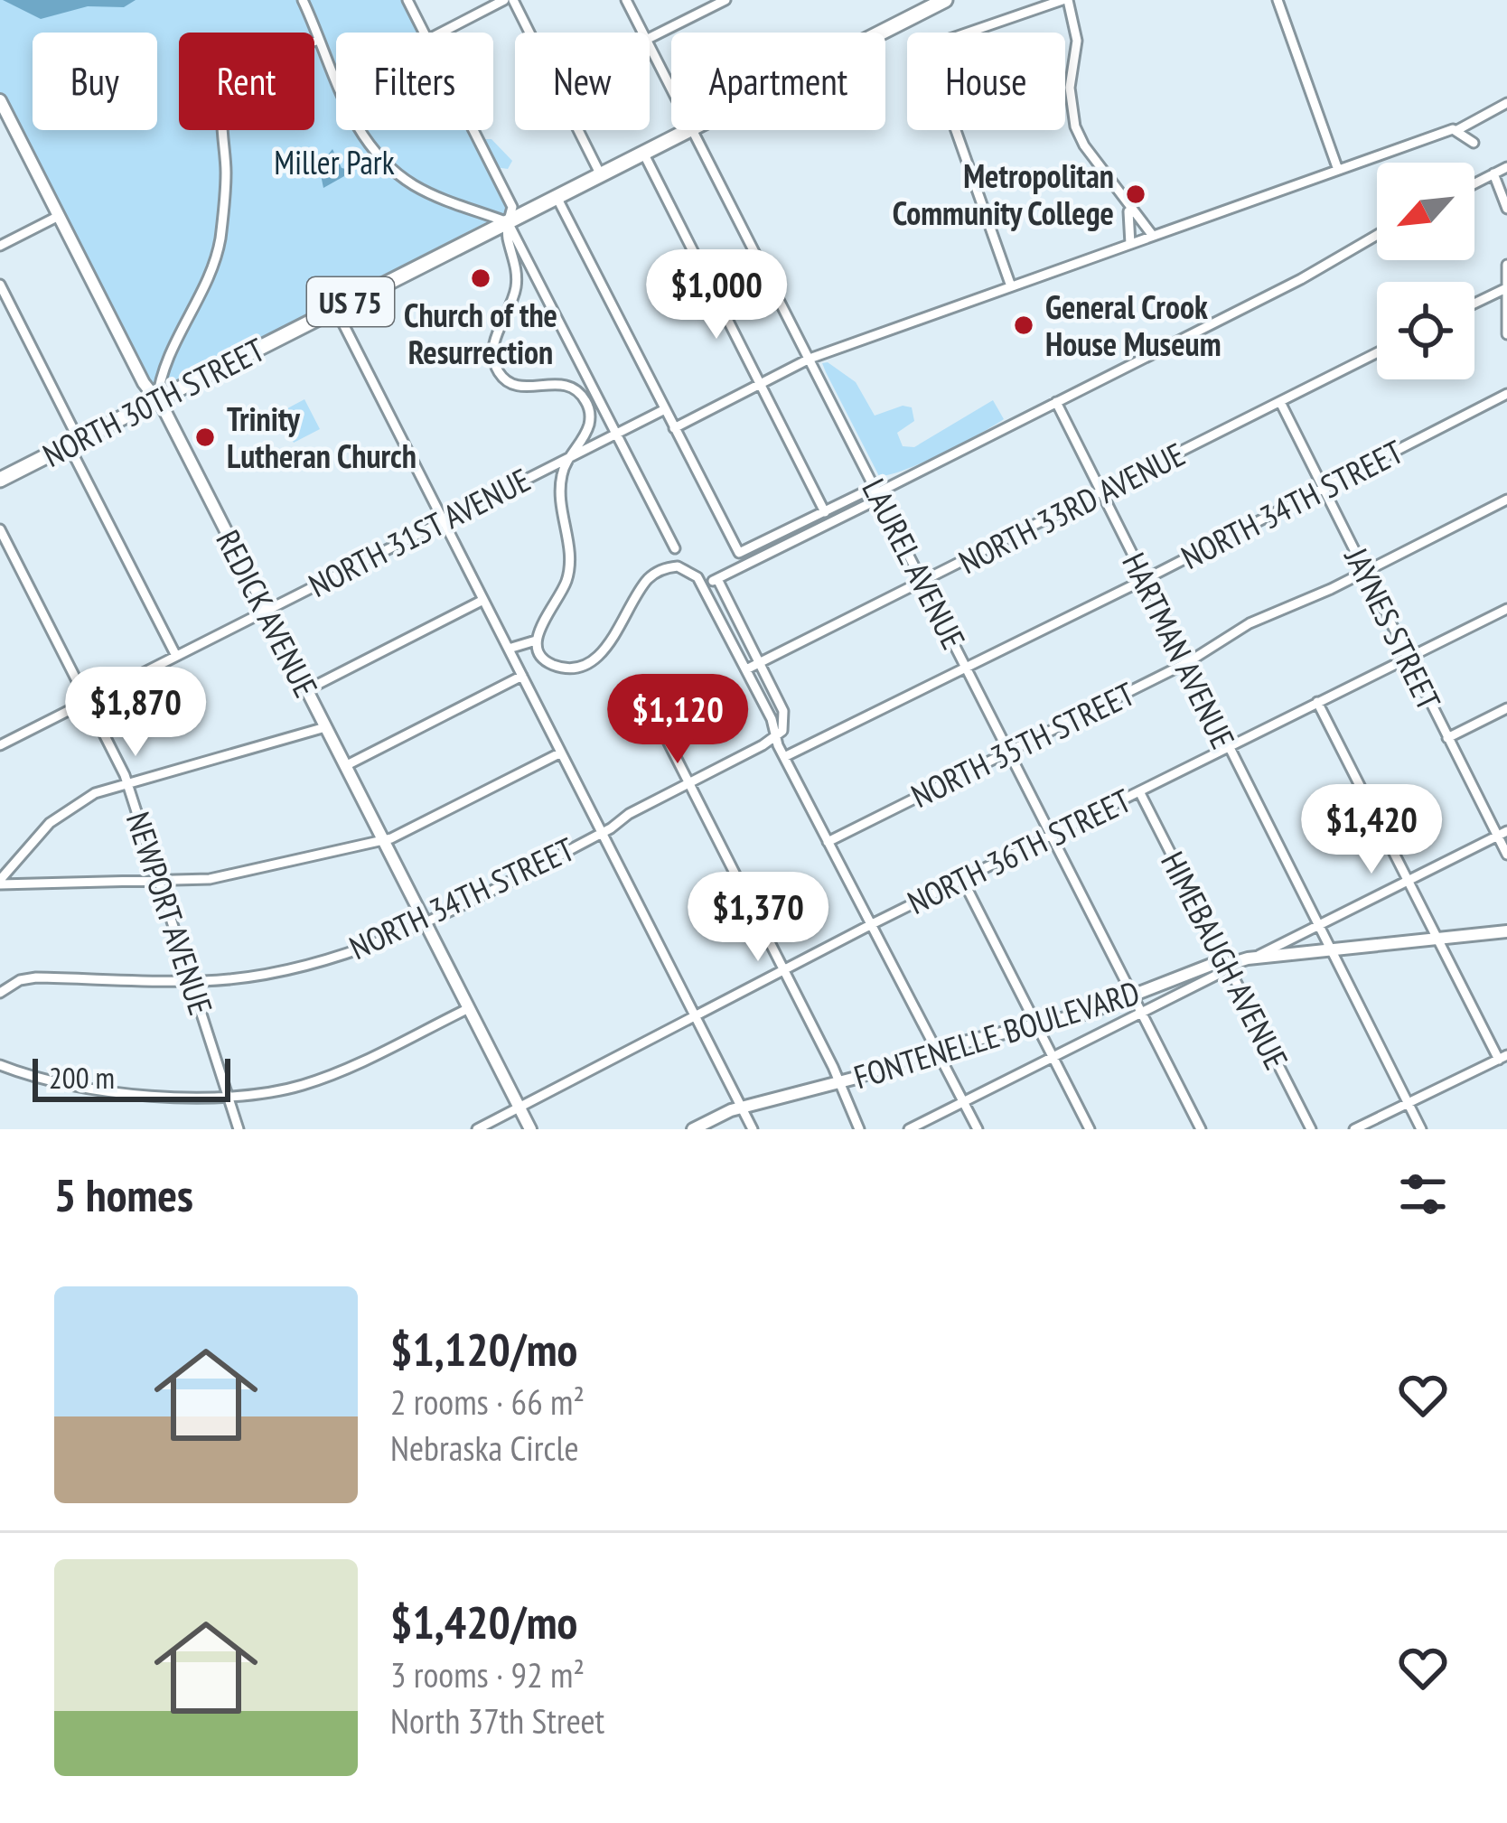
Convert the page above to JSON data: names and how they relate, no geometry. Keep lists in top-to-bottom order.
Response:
{
  "streets": {
    "highway": ["US 75", "NORTH 30TH STREET"],
    "street": [
      "NORTH 34TH STREET",
      "NORTH 33RD AVENUE",
      "NORTH 31ST AVENUE",
      "LAUREL AVENUE",
      "REDICK AVENUE",
      "JAYNES STREET",
      "HARTMAN AVENUE",
      "NORTH 35TH STREET",
      "NORTH 36TH STREET",
      "NEWPORT AVENUE",
      "HIMEBAUGH AVENUE",
      "FONTENELLE BOULEVARD"
    ]
  },
  "crossings": [
    ["NORTH 30TH STREET", "REDICK AVENUE"],
    ["NORTH 34TH STREET", "LAUREL AVENUE"],
    ["NORTH 34TH STREET", "REDICK AVENUE"],
    ["NORTH 34TH STREET", "JAYNES STREET"],
    ["NORTH 34TH STREET", "HARTMAN AVENUE"],
    ["NORTH 34TH STREET", "NEWPORT AVENUE"],
    ["NORTH 33RD AVENUE", "LAUREL AVENUE"],
    ["NORTH 33RD AVENUE", "JAYNES STREET"],
    ["NORTH 33RD AVENUE", "HARTMAN AVENUE"],
    ["NORTH 31ST AVENUE", "REDICK AVENUE"],
    ["NORTH 31ST AVENUE", "NEWPORT AVENUE"],
    ["LAUREL AVENUE", "NORTH 35TH STREET"],
    ["LAUREL AVENUE", "NORTH 36TH STREET"],
    ["LAUREL AVENUE", "FONTENELLE BOULEVARD"],
    ["REDICK AVENUE", "NORTH 36TH STREET"],
    ["JAYNES STREET", "NORTH 35TH STREET"],
    ["JAYNES STREET", "NORTH 36TH STREET"],
    ["HARTMAN AVENUE", "NORTH 35TH STREET"],
    ["HARTMAN AVENUE", "NORTH 36TH STREET"],
    ["HARTMAN AVENUE", "FONTENELLE BOULEVARD"],
    ["NORTH 36TH STREET", "HIMEBAUGH AVENUE"],
    ["HIMEBAUGH AVENUE", "FONTENELLE BOULEVARD"]
  ],
  "parks": ["Miller Park"],
  "places": [
    "Metropolitan Community College",
    "Church of the Resurrection",
    "General Crook House Museum",
    "Trinity Lutheran Church"
  ],
  "scale_bar": "200 m",
  "north": "bottom left",
  "page": {
    "chip": [
      "Buy",
      "Rent",
      "Filters",
      "New",
      "Apartment",
      "House"
    ],
    "price": [
      "$1,000",
      "$1,870",
      "$1,120",
      "$1,420",
      "$1,370"
    ],
    "scale": "200 m",
    "heading": "5 homes",
    "list": [
      {
        "name": "$1,120/mo",
        "note": "2 rooms · 66 m² · Nebraska Circle"
      },
      {
        "name": "$1,420/mo",
        "note": "3 rooms · 92 m² · North 37th Street"
      }
    ]
  }
}
